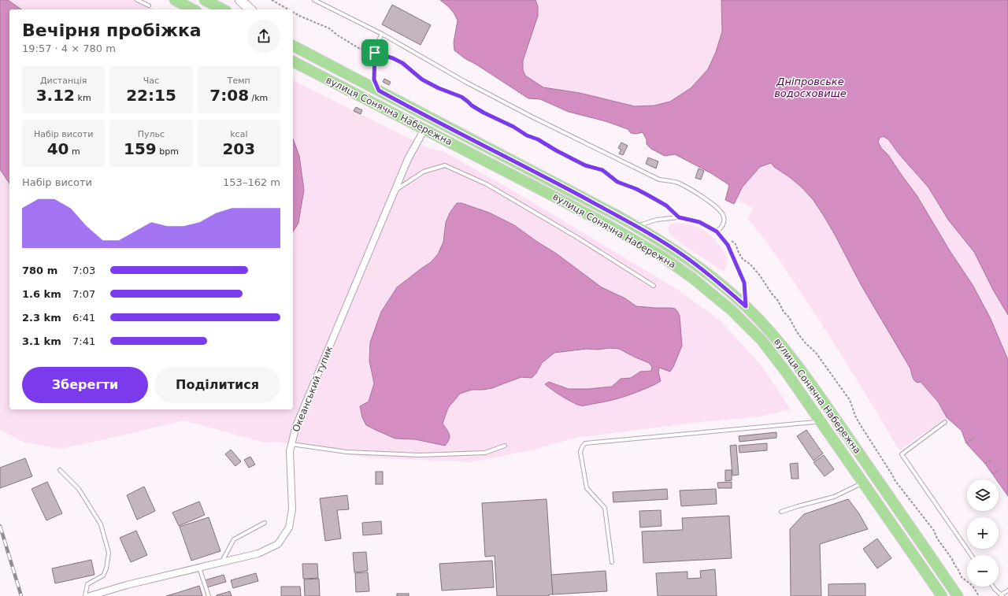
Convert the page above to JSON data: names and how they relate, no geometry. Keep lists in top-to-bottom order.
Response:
{
  "streets": {
    "main road": ["вулиця Сонячна Набережна"],
    "street": ["Океанський тупик"]
  },
  "crossings": [
    ["вулиця Сонячна Набережна", "Океанський тупик"]
  ],
  "water": ["Дніпровське водосховище"],
  "page": {
    "heading": ["Вечірня пробіжка", "19:57 · 4 × 780 m"],
    "stats": [
      ["Дистанція", "3.12 km"],
      ["Час", "22:15"],
      ["Темп", "7:08 /km"],
      ["Набір висоти", "40 m"],
      ["Пульс", "159 bpm"],
      ["kcal", "203"]
    ],
    "chart": ["Набір висоти", "153–162 m"],
    "list": [
      {
        "name": "780 m",
        "note": "7:03"
      },
      {
        "name": "1.6 km",
        "note": "7:07"
      },
      {
        "name": "2.3 km",
        "note": "6:41"
      },
      {
        "name": "3.1 km",
        "note": "7:41"
      }
    ],
    "buttons": ["Зберегти", "Поділитися"],
    "map_buttons": ["+", "−"]
  }
}
